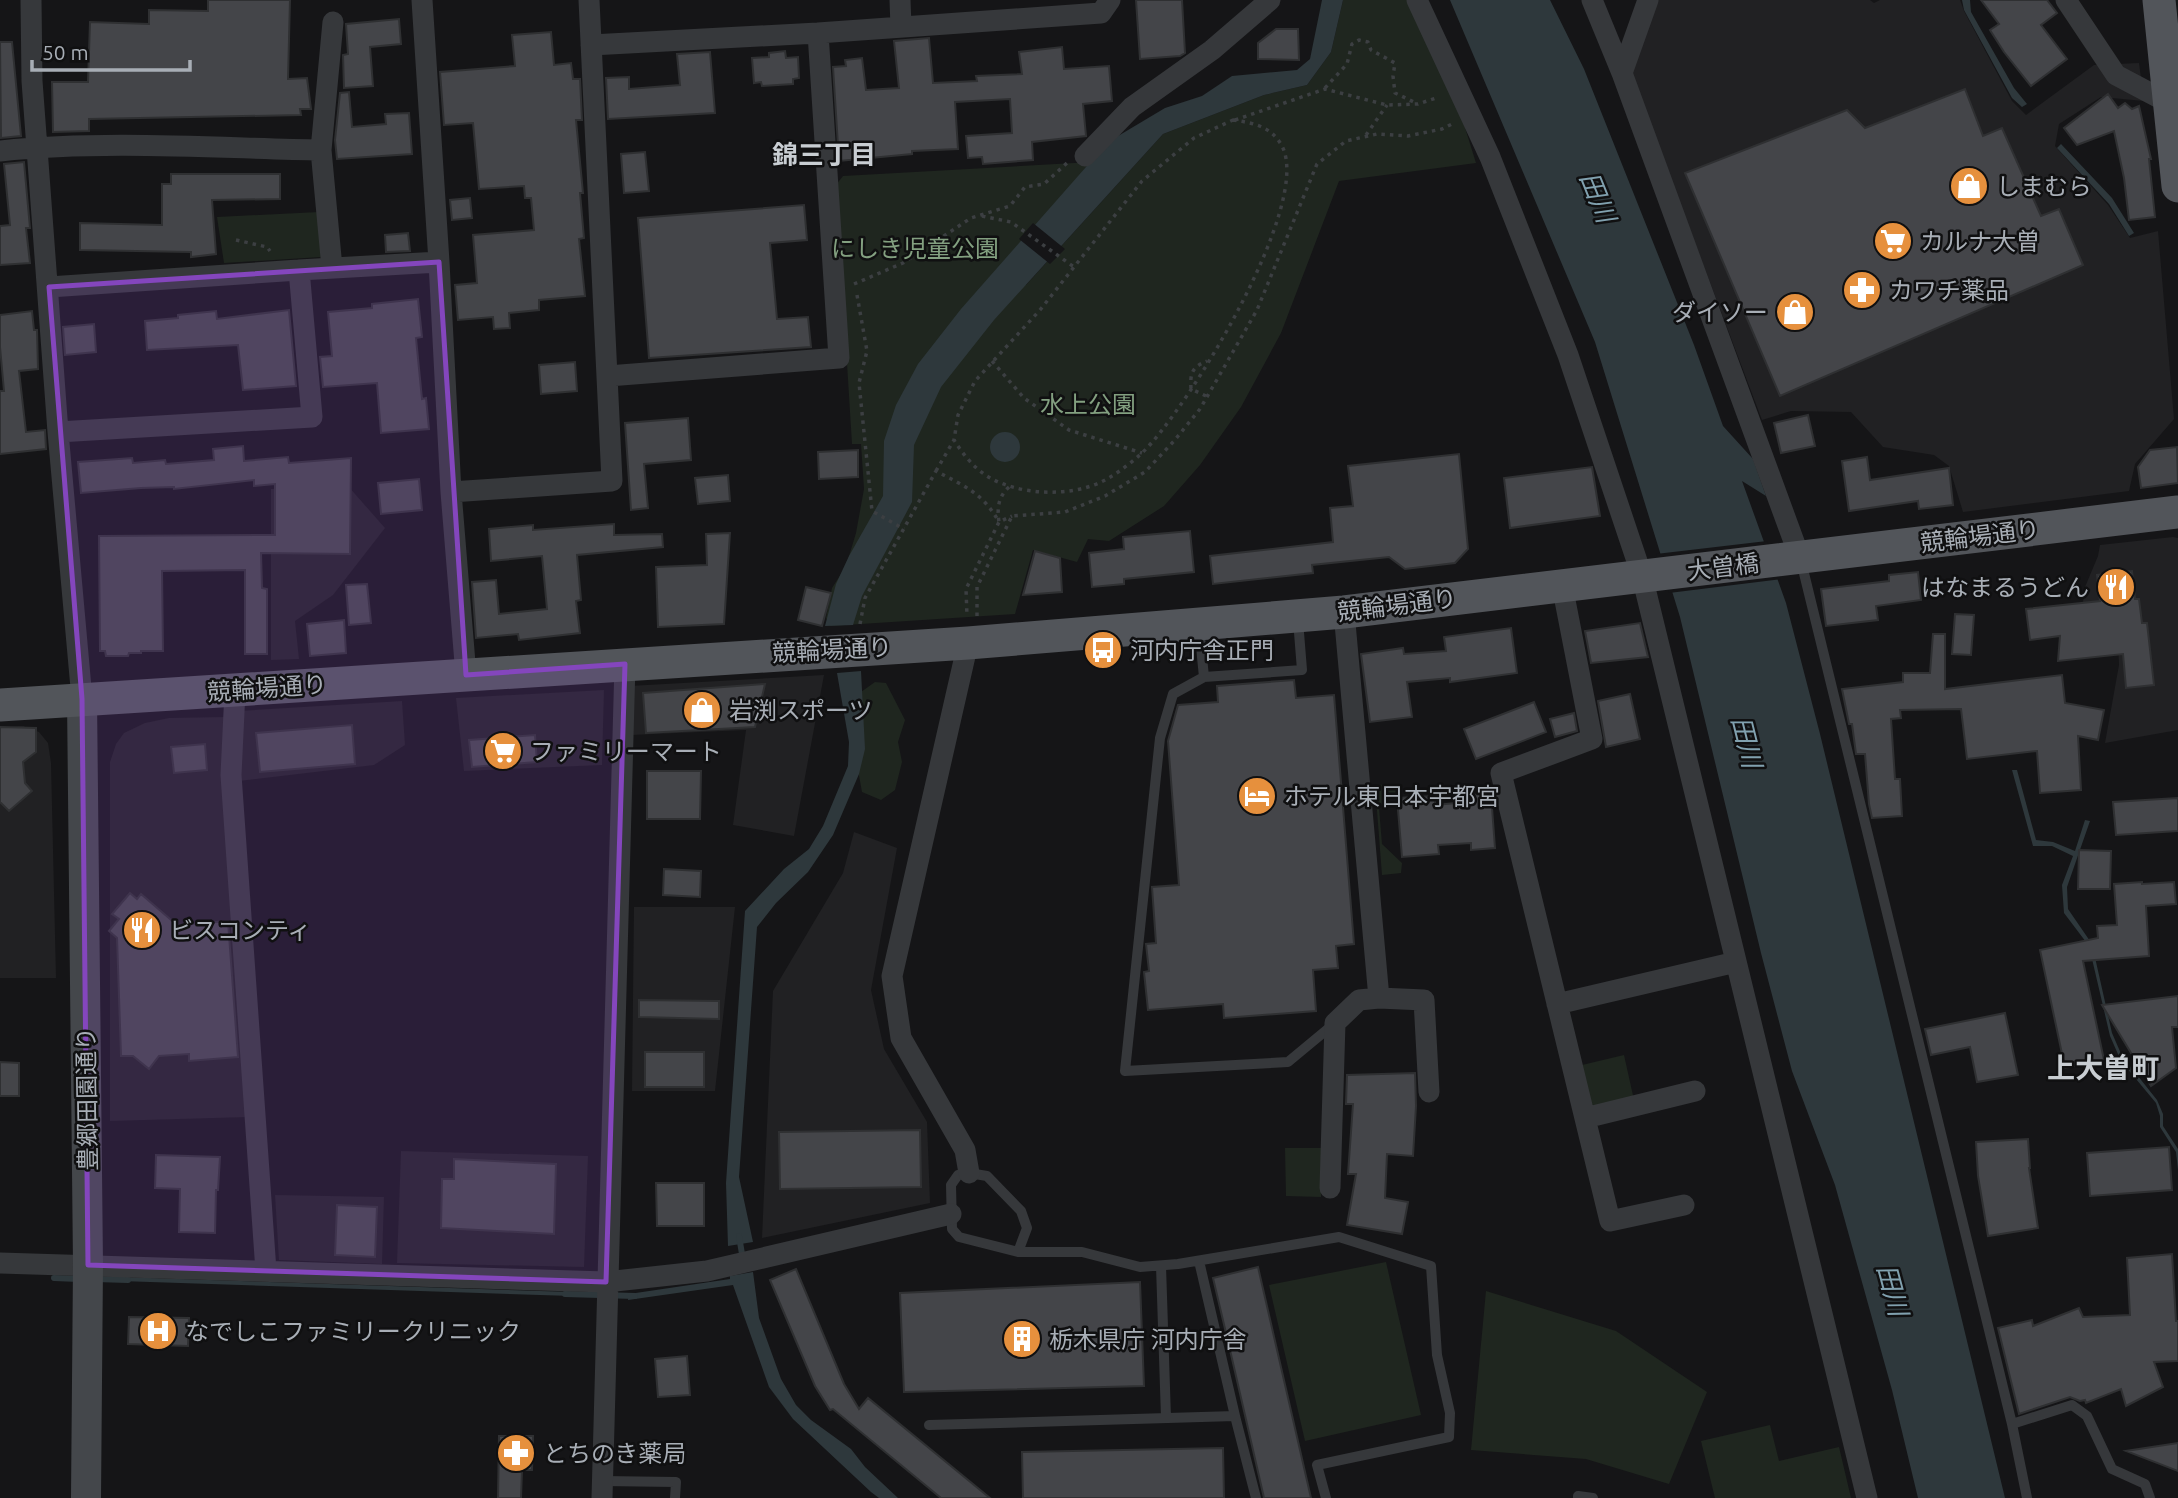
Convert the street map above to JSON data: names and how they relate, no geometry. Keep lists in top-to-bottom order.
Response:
{
  "streets": {
    "main road": ["競輪場通り", "大曽橋"],
    "street": ["豊郷田園通り"]
  },
  "crossings": [
    ["競輪場通り", "大曽橋"],
    ["競輪場通り", "豊郷田園通り"]
  ],
  "districts": ["錦三丁目", "上大曽町"],
  "water": ["田川"],
  "parks": ["にしき児童公園", "水上公園"],
  "places": {
    "shop": ["しまむら", "ダイソー", "岩渕スポーツ"],
    "supermarket": ["カルナ大曽", "ファミリーマート"],
    "pharmacy": ["カワチ薬品", "とちのき薬局"],
    "restaurant": ["はなまるうどん", "ビスコンティ"],
    "bus stop": ["河内庁舎正門"],
    "hotel": ["ホテル東日本宇都宮"],
    "hospital": ["なでしこファミリークリニック"],
    "building": ["栃木県庁 河内庁舎"]
  },
  "scale_bar": "50 m"
}
